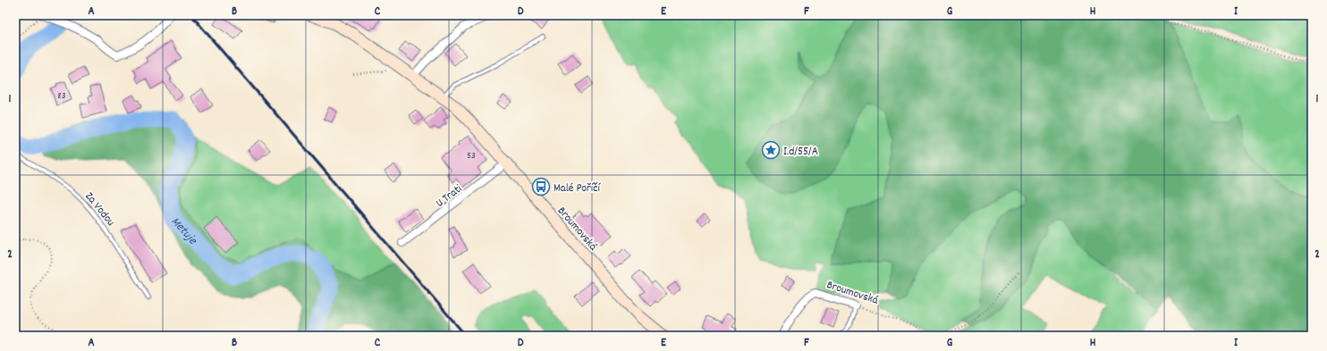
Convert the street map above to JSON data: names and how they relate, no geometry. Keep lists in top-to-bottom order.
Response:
{
  "streets": {
    "main road": ["Broumovská"],
    "street": ["U Trati"],
    "lane": ["Za Vodou"]
  },
  "crossings": [
    ["U Trati", "Broumovská"]
  ],
  "water": ["Metuje"],
  "places": {
    "place": ["I.d/55/A"],
    "bus stop": ["Malé Poříčí"]
  },
  "house_numbers": ["83", "53"],
  "grid": {
    "columns": [
      "A",
      "B",
      "C",
      "D",
      "E",
      "F",
      "G",
      "H",
      "I"
    ],
    "rows": ["1", "2"]
  }
}
